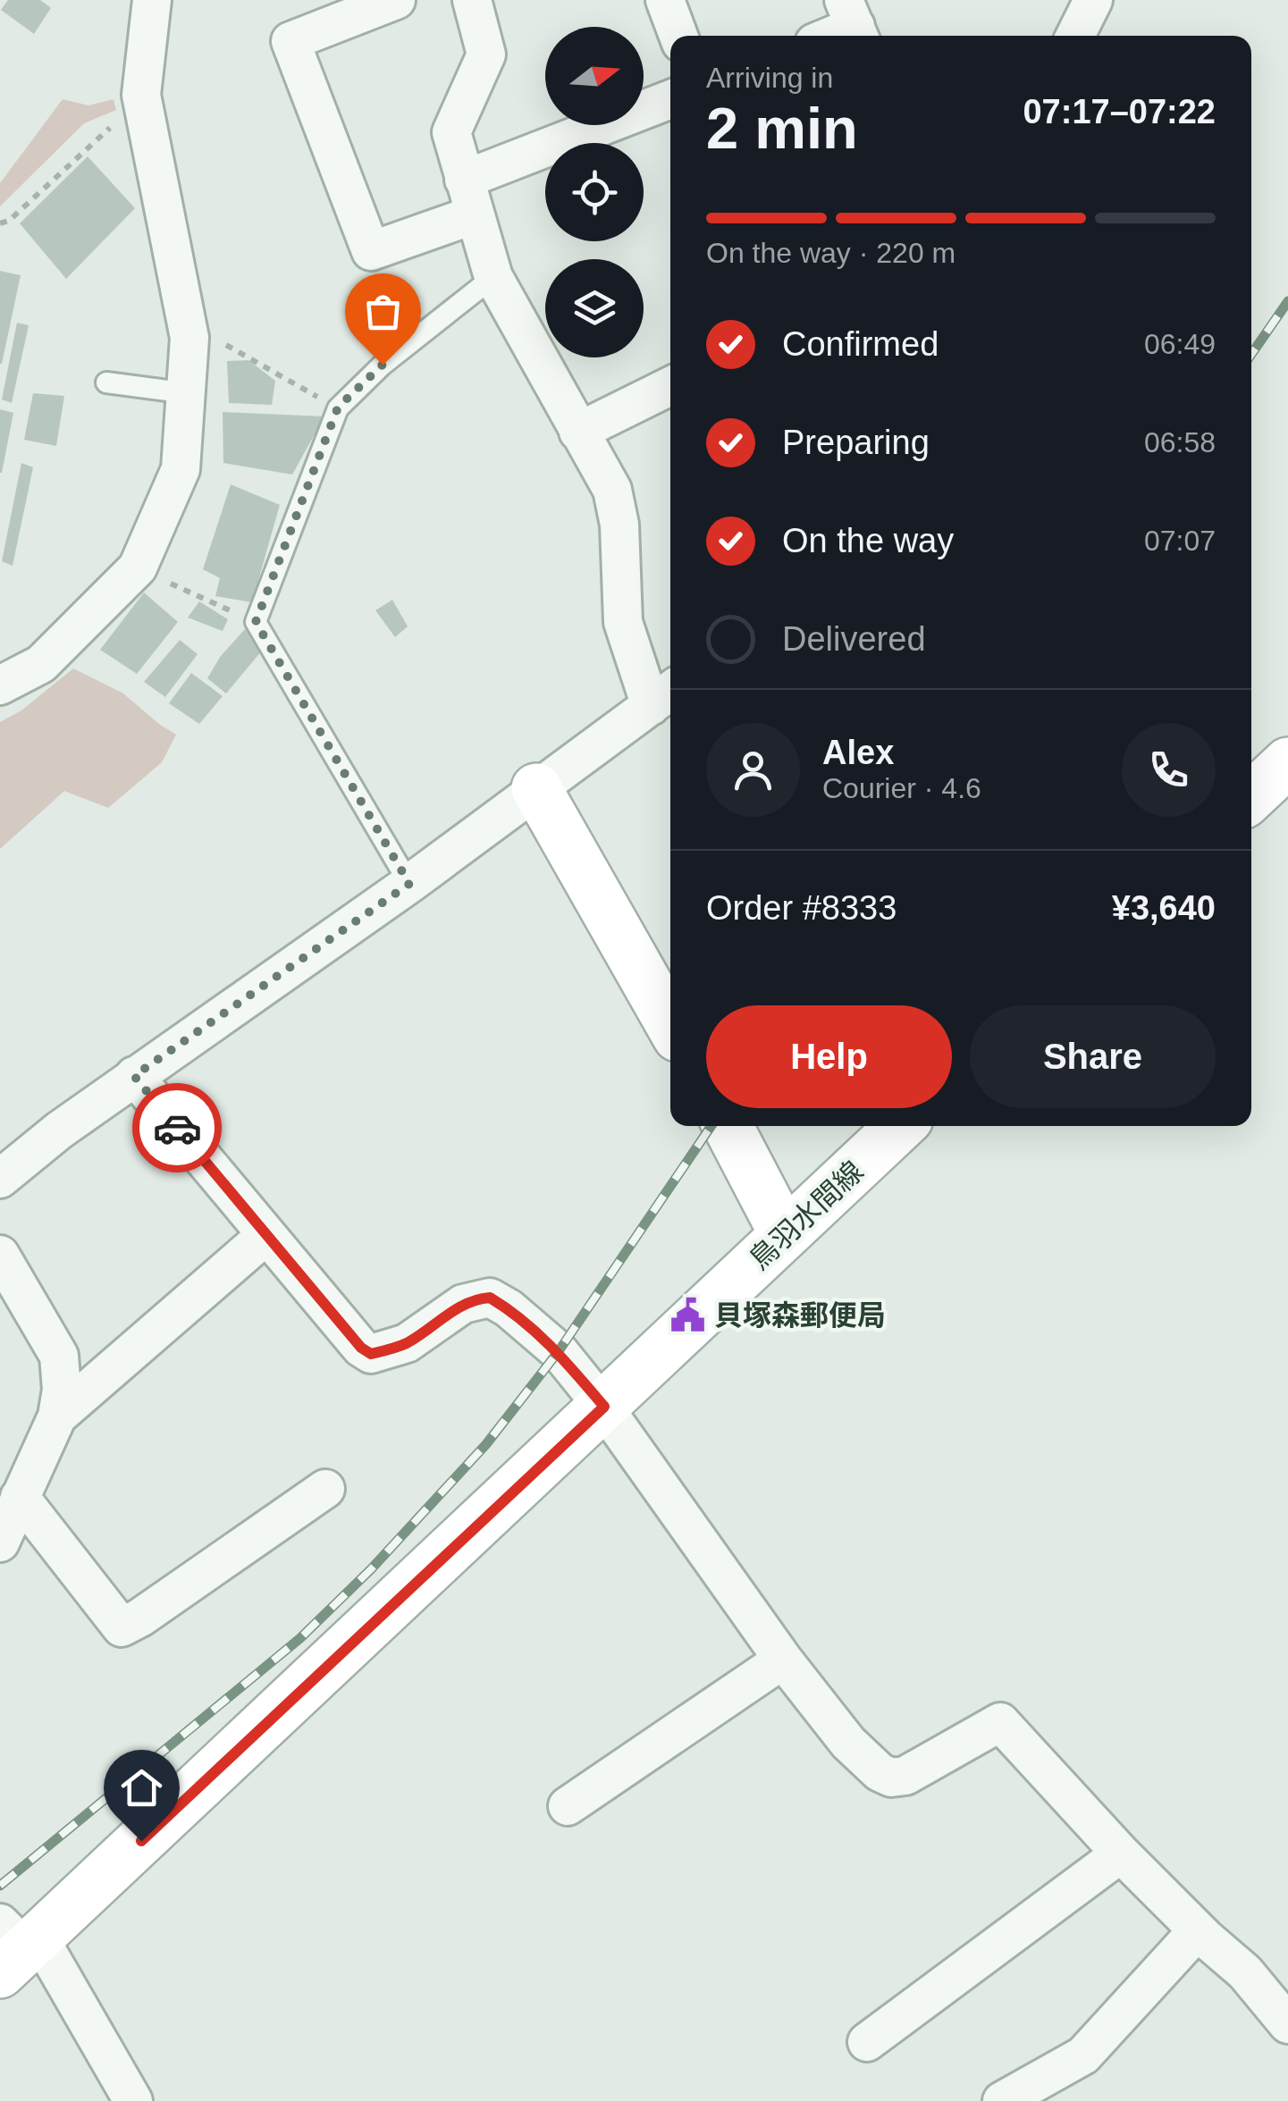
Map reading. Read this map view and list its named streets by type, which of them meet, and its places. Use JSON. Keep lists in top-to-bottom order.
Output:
{
  "streets": {
    "street": ["鳥羽水間線"]
  },
  "places": {
    "public building": ["貝塚森郵便局"]
  },
  "north": "right",
  "page": {
    "heading": ["2 min", "Arriving in", "07:17–07:22"],
    "panel": [
      "Alex",
      "Courier · 4.6",
      "Order #8333",
      "¥3,640"
    ],
    "bar": "On the way · 220 m",
    "list": [
      ["Confirmed", "06:49"],
      ["Preparing", "06:58"],
      ["On the way", "07:07"],
      "Delivered"
    ],
    "buttons": ["Help", "Share"]
  }
}
